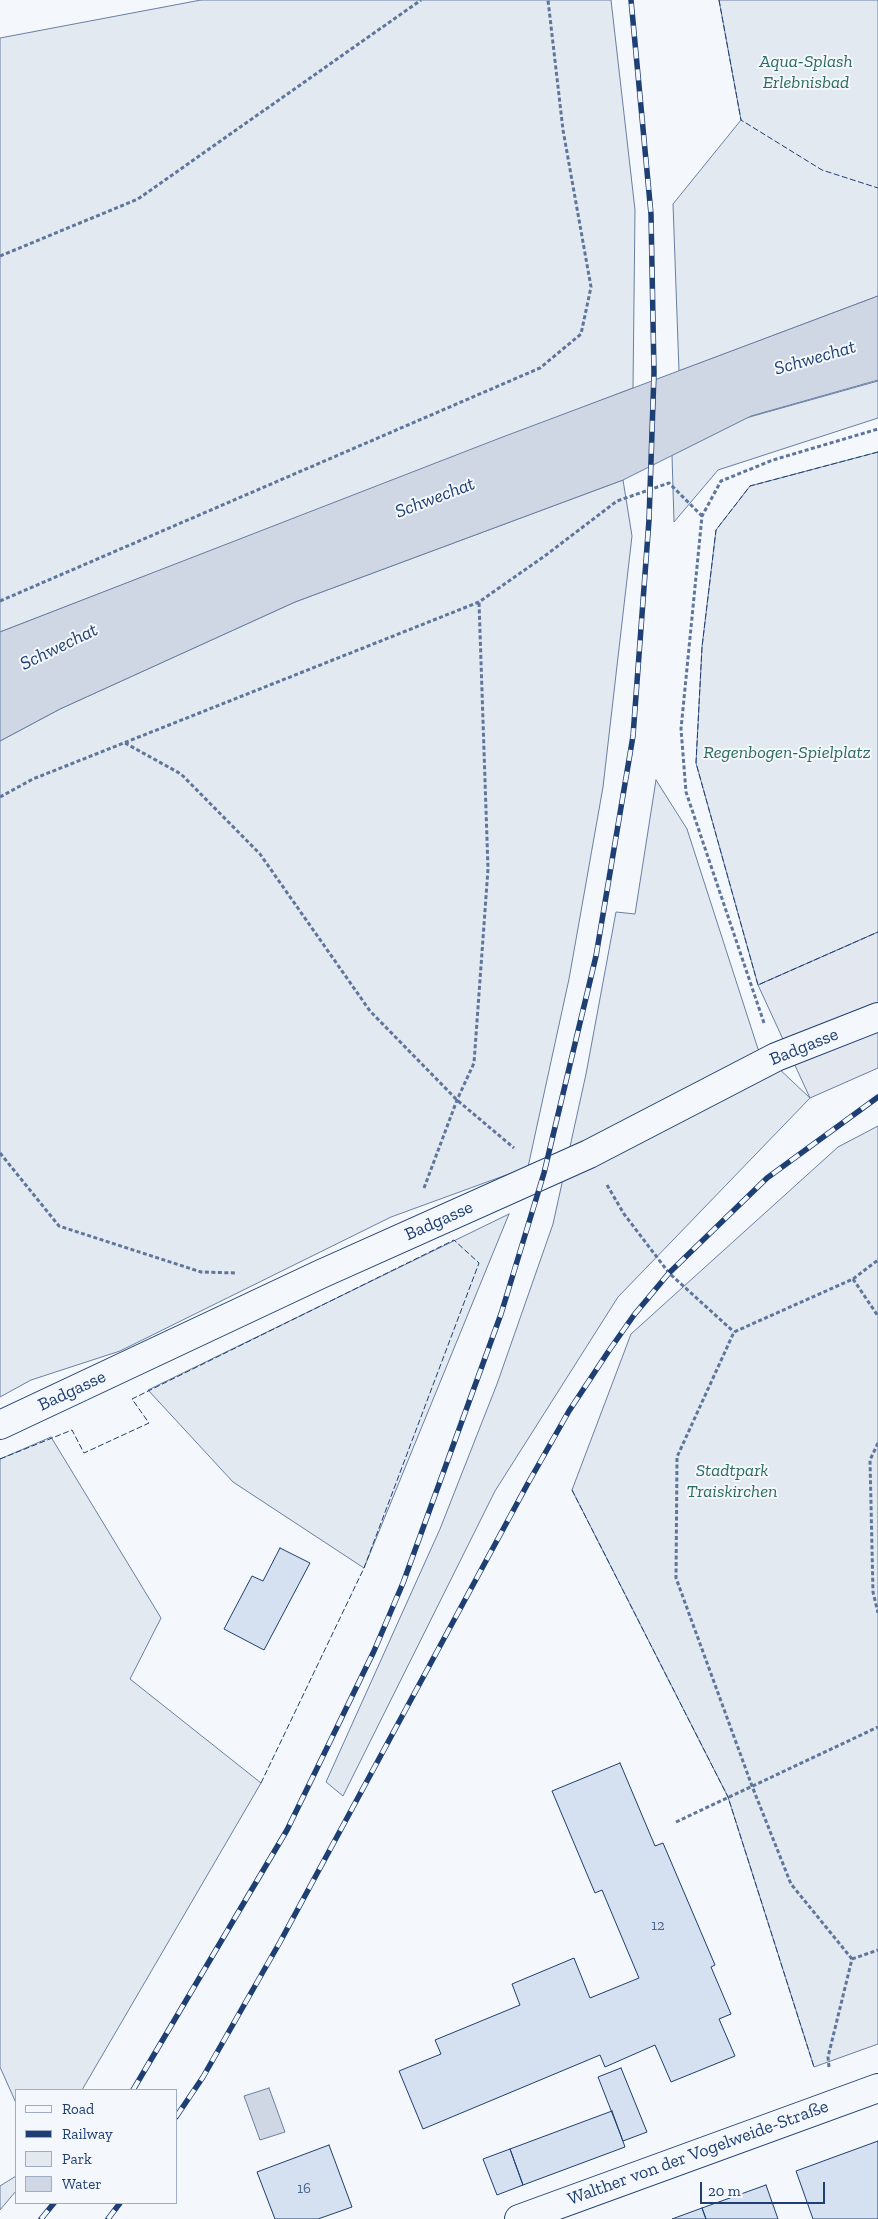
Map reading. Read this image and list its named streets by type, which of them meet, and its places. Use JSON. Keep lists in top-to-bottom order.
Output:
{
  "streets": {
    "street": ["Badgasse", "Walther von der Vogelweide-Straße"]
  },
  "water": ["Schwechat"],
  "parks": ["Aqua-Splash Erlebnisbad", "Regenbogen-Spielplatz", "Stadtpark Traiskirchen"],
  "house_numbers": ["12", "16"],
  "legend": [
    "Road",
    "Railway",
    "Park",
    "Water"
  ],
  "scale_bar": "20 m"
}
